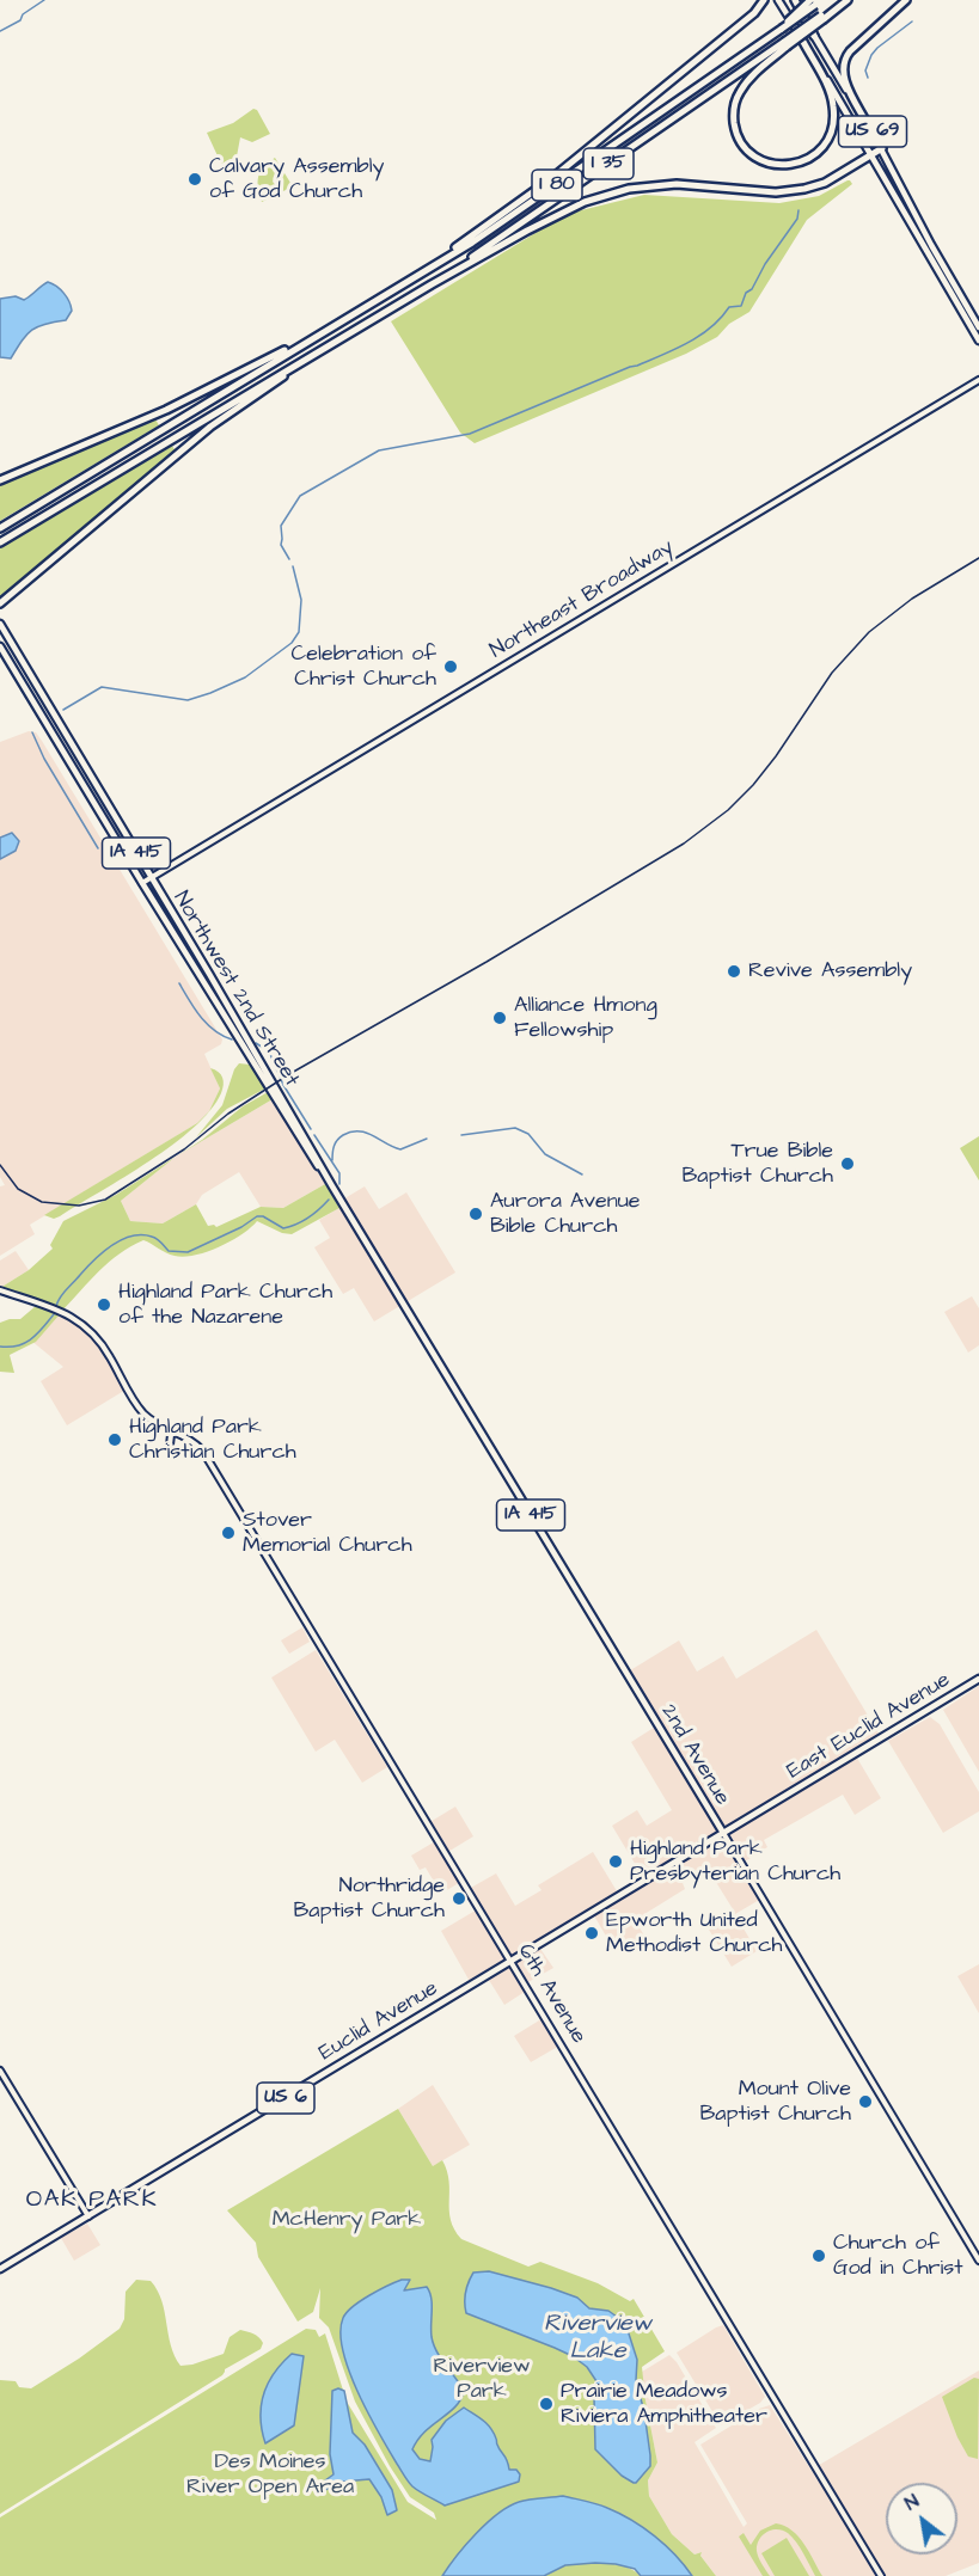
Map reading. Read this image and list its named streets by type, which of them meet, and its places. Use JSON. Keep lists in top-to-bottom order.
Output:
{
  "streets": {
    "highway": ["I 35", "I 80"],
    "main road": [
      "US 69",
      "Northeast Broadway",
      "IA 415",
      "Northwest 2nd Street",
      "East Euclid Avenue",
      "2nd Avenue",
      "6th Avenue",
      "Euclid Avenue",
      "US 6"
    ]
  },
  "crossings": [
    ["Northeast Broadway", "Northwest 2nd Street"],
    ["Northwest 2nd Street", "2nd Avenue"],
    ["East Euclid Avenue", "Euclid Avenue"],
    ["2nd Avenue", "Euclid Avenue"],
    ["6th Avenue", "Euclid Avenue"]
  ],
  "districts": ["OAK PARK"],
  "water": ["Riverview Lake"],
  "parks": ["McHenry Park", "Riverview Park", "Des Moines River Open Area"],
  "places": [
    "Calvary Assembly of God Church",
    "Celebration of Christ Church",
    "Revive Assembly",
    "Alliance Hmong Fellowship",
    "True Bible Baptist Church",
    "Aurora Avenue Bible Church",
    "Highland Park Church of the Nazarene",
    "Highland Park Christian Church",
    "Stover Memorial Church",
    "Highland Park Presbyterian Church",
    "Northridge Baptist Church",
    "Epworth United Methodist Church",
    "Mount Olive Baptist Church",
    "Church of God in Christ",
    "Prairie Meadows Riviera Amphitheater"
  ],
  "north": "top left"
}
